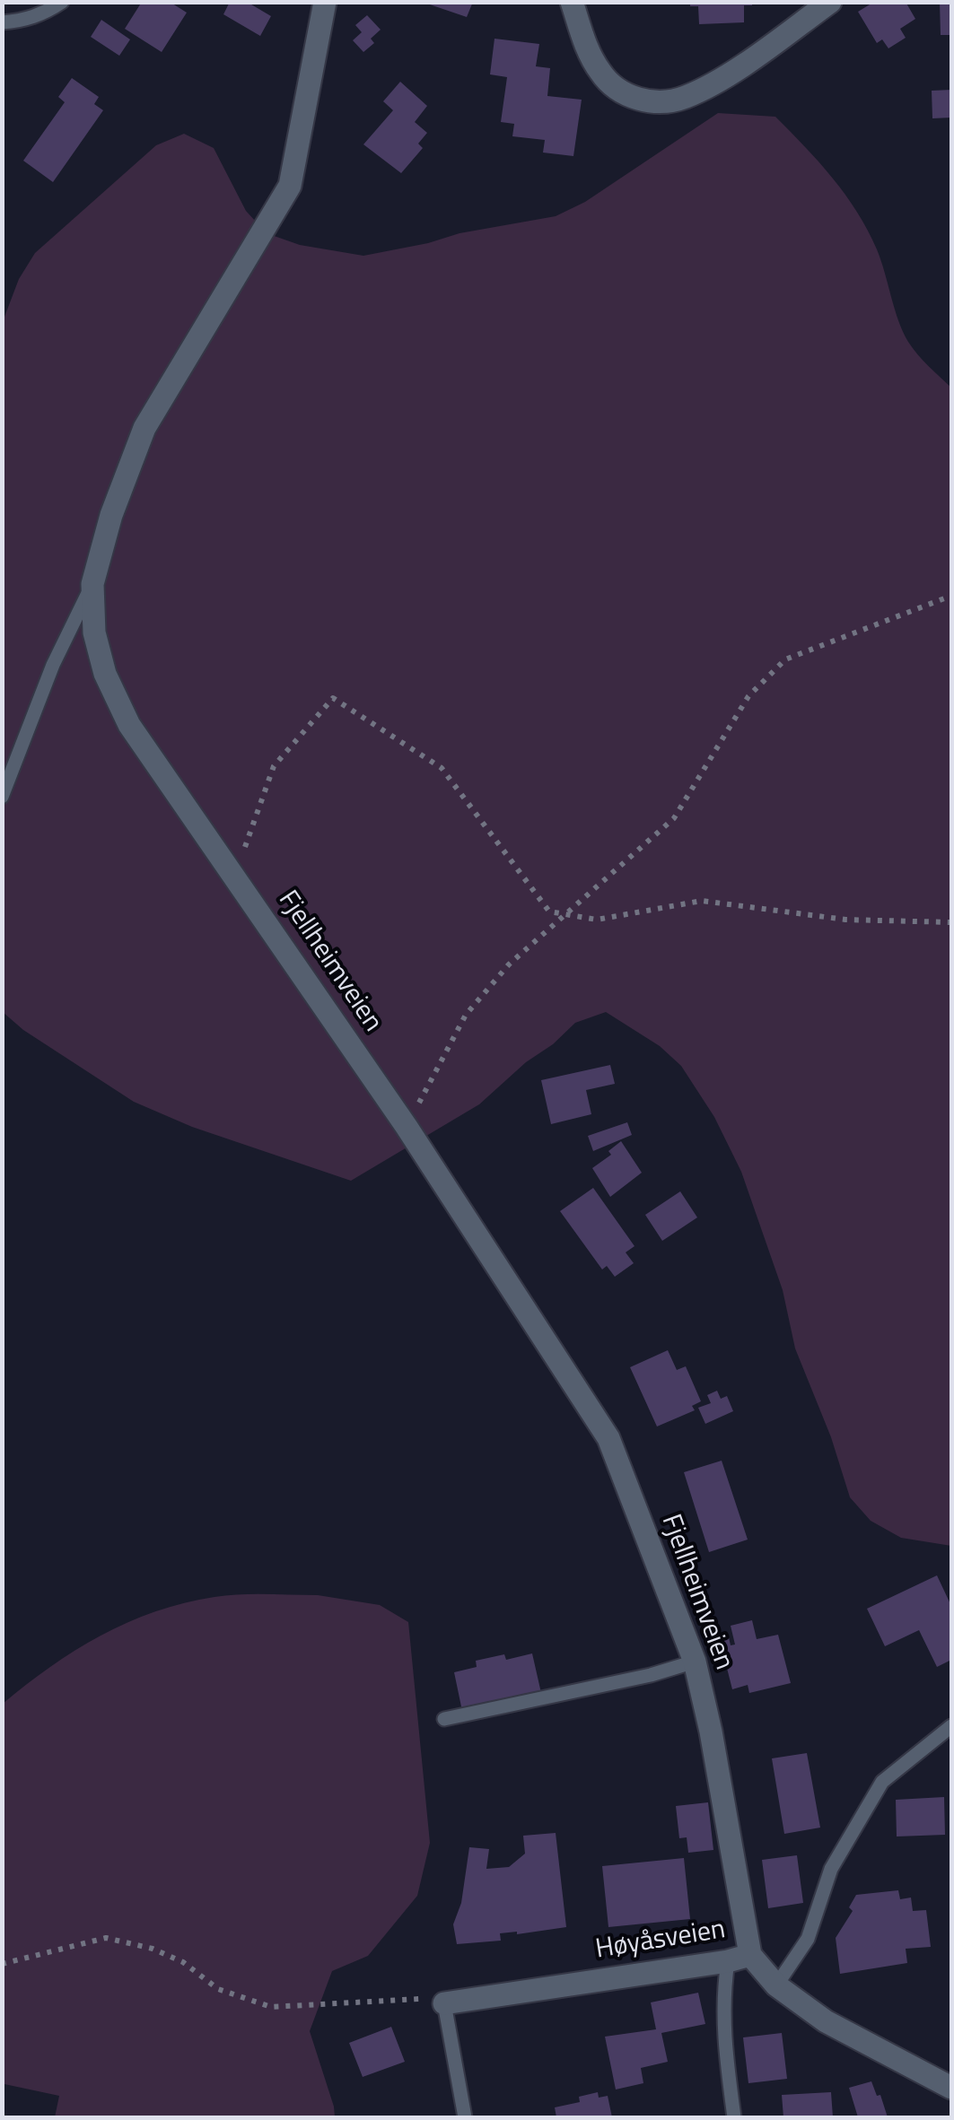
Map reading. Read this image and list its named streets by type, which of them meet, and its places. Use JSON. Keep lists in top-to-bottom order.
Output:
{
  "streets": {
    "street": ["Fjellheimveien", "Høyåsveien"]
  },
  "crossings": [
    ["Fjellheimveien", "Høyåsveien"]
  ]
}
